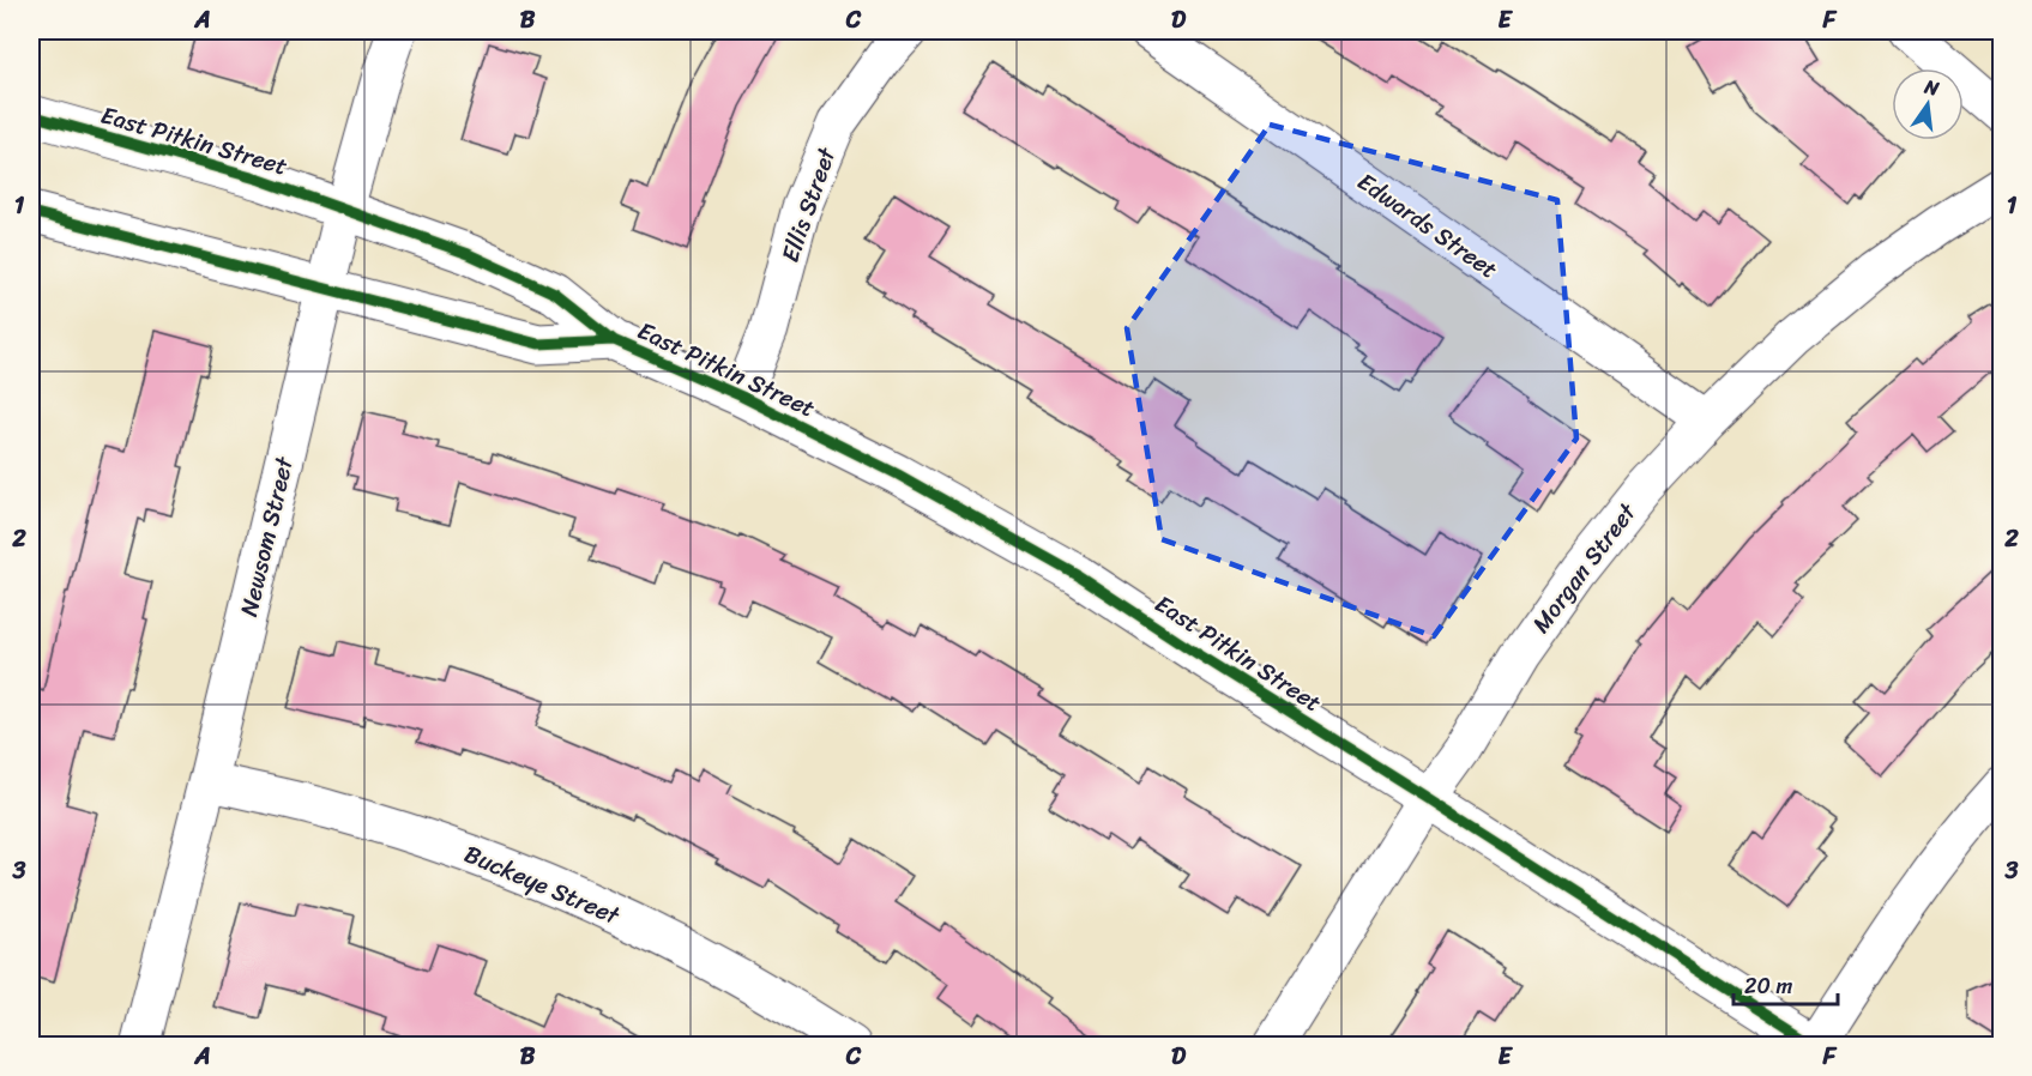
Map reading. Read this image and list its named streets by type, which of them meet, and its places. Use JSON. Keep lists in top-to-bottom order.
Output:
{
  "streets": {
    "street": [
      "East Pitkin Street",
      "Ellis Street",
      "Edwards Street",
      "Newsom Street",
      "Morgan Street",
      "Buckeye Street"
    ]
  },
  "crossings": [
    ["East Pitkin Street", "Ellis Street"],
    ["East Pitkin Street", "Newsom Street"],
    ["East Pitkin Street", "Morgan Street"],
    ["Edwards Street", "Morgan Street"],
    ["Newsom Street", "Buckeye Street"]
  ],
  "scale_bar": "20 m",
  "north": "top",
  "grid": {
    "columns": [
      "A",
      "B",
      "C",
      "D",
      "E",
      "F"
    ],
    "rows": ["1", "2", "3"]
  }
}
